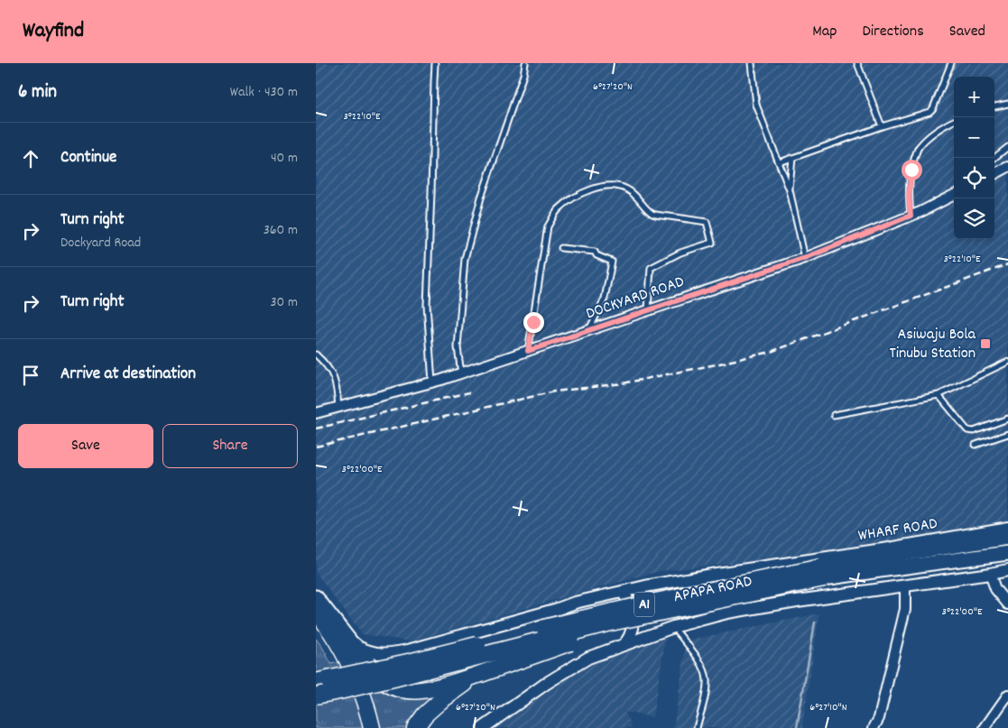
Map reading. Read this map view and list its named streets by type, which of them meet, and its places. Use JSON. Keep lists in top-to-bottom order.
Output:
{
  "streets": {
    "highway": ["APAPA ROAD", "A1"],
    "street": ["DOCKYARD ROAD", "WHARF ROAD"]
  },
  "places": {
    "transit": ["Asiwaju Bola Tinubu Station"]
  },
  "page": {
    "header": "Wayfind",
    "nav": ["Map", "Directions", "Saved"],
    "heading": ["6 min", "Walk · 430 m"],
    "map_buttons": ["+", "−"],
    "list": [
      ["Continue", "40 m"],
      ["Turn right", "Dockyard Road", "360 m"],
      ["Turn right", "30 m"],
      "Arrive at destination"
    ],
    "buttons": ["Save", "Share"]
  },
  "coordinates": [
    "6°27'20\"N",
    "3°22'10\"E",
    "3°22'00\"E",
    "6°27'10\"N"
  ]
}
